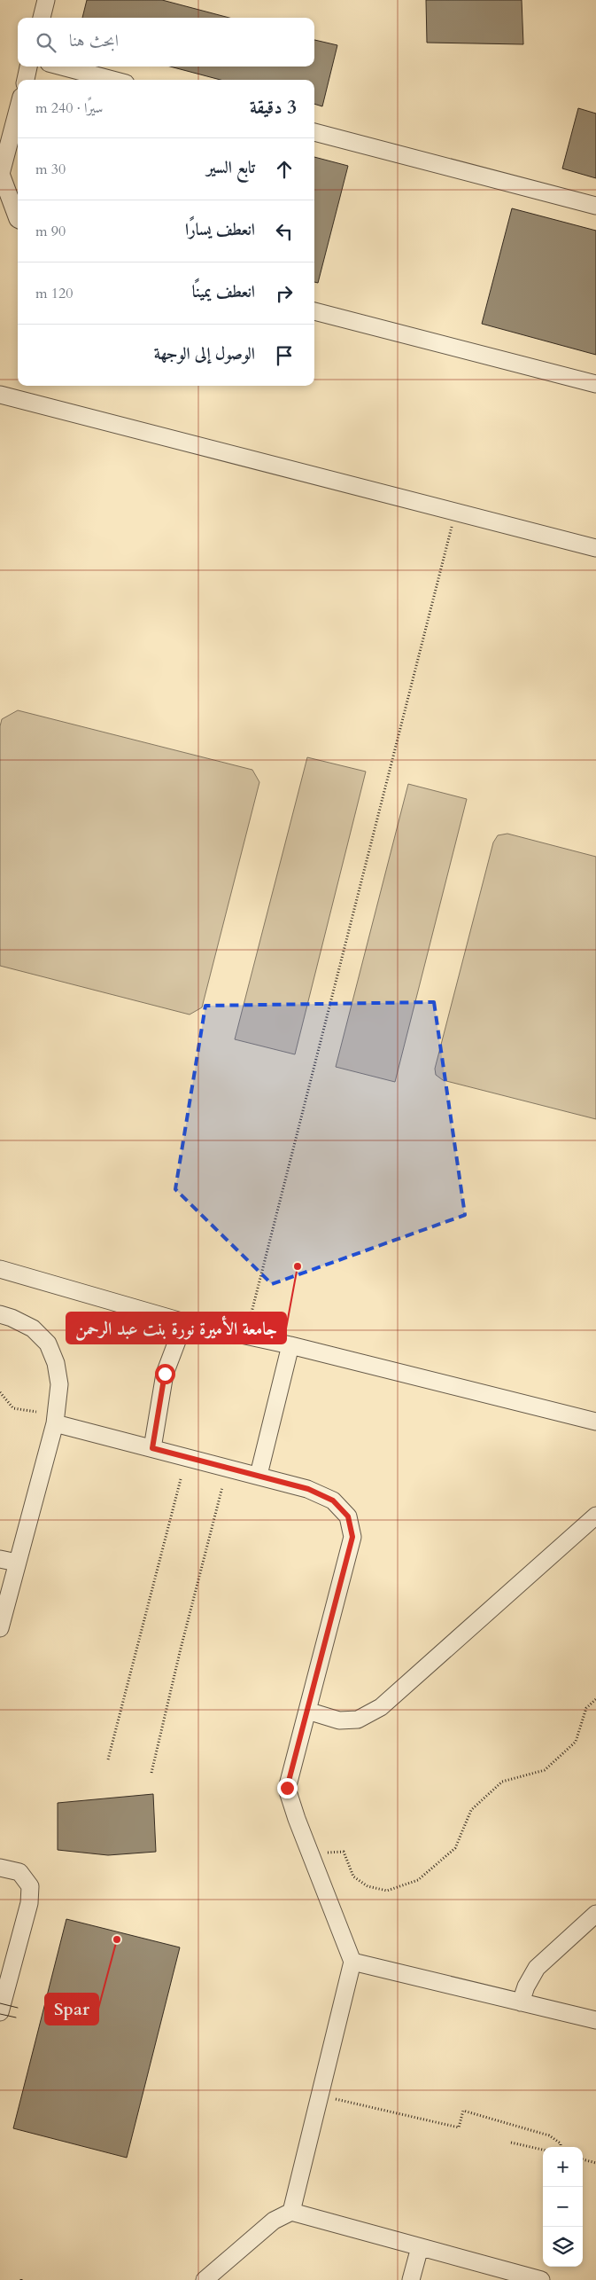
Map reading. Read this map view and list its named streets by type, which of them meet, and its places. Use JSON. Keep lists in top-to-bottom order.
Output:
{
  "places": ["جامعة الأميرة نورة بنت عبد الرحمن", "Spar"],
  "page": {
    "search": "ابحث هنا",
    "heading": ["3 دقيقة", "سيرًا · 240 m"],
    "list": [
      ["تابع السير", "30 m"],
      ["انعطف يسارًا", "90 m"],
      ["انعطف يمينًا", "120 m"],
      "الوصول إلى الوجهة"
    ],
    "map_buttons": ["+", "−"]
  }
}
